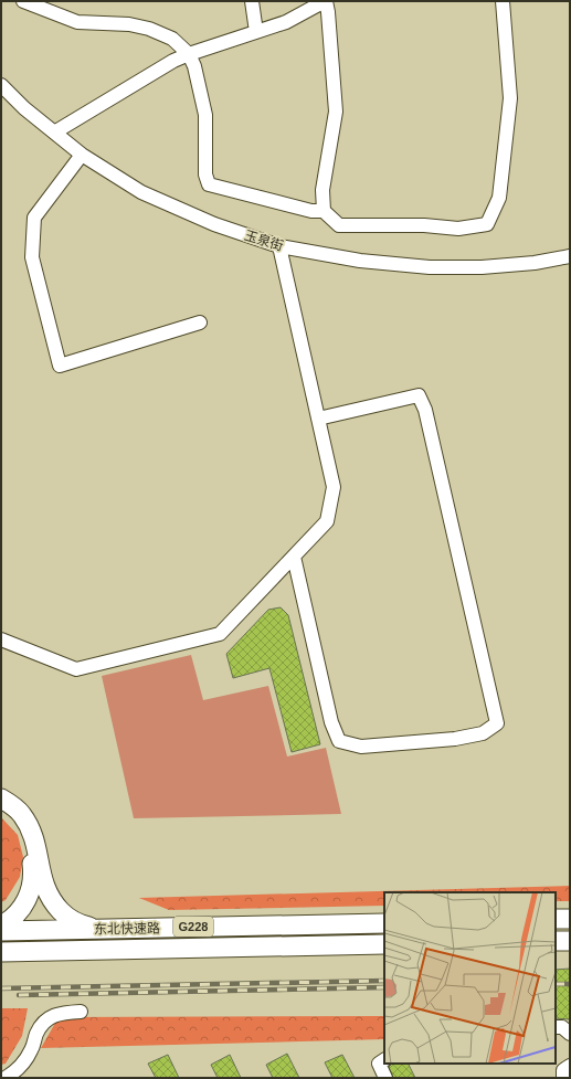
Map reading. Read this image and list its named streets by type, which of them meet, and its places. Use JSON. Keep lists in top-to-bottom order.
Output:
{
  "streets": {
    "highway": ["G228", "东北快速路"],
    "street": ["玉泉街"]
  }
}
